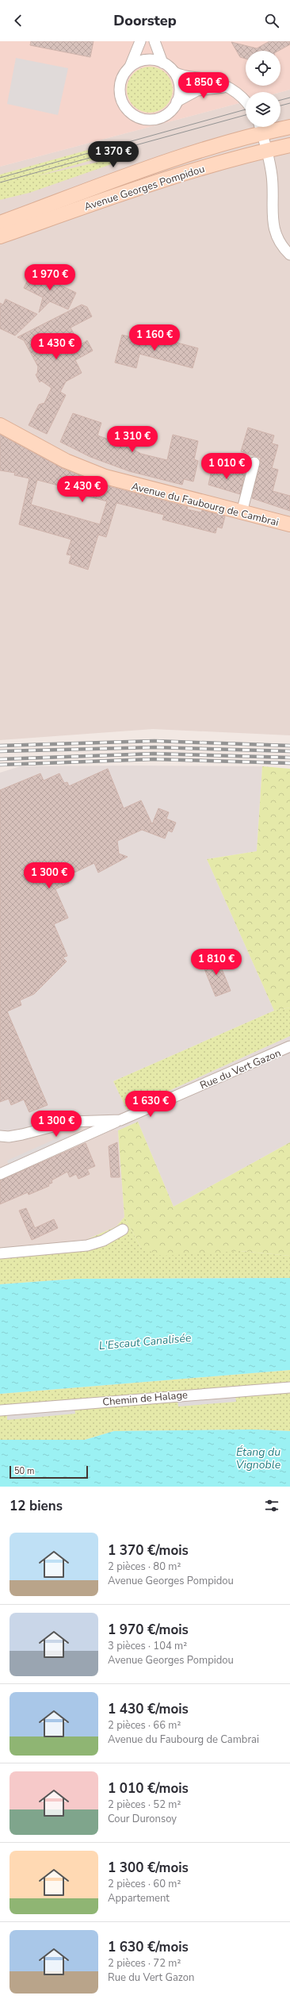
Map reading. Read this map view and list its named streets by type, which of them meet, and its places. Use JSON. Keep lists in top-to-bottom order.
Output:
{
  "streets": {
    "main road": ["Avenue Georges Pompidou", "Avenue du Faubourg de Cambrai"],
    "street": ["Rue du Vert Gazon", "Chemin de Halage"]
  },
  "water": ["L'Escaut Canalisée", "Étang du Vignoble"],
  "scale_bar": "50 m",
  "page": {
    "header": "Doorstep",
    "price": [
      "1 850 €",
      "1 370 €",
      "1 970 €",
      "1 160 €",
      "1 430 €",
      "1 310 €",
      "1 010 €",
      "2 430 €",
      "1 300 €",
      "1 810 €",
      "1 630 €",
      "1 300 €"
    ],
    "scale": "50 m",
    "heading": "12 biens",
    "list": [
      {
        "name": "1 370 €/mois",
        "note": "2 pièces · 80 m² · Avenue Georges Pompidou"
      },
      {
        "name": "1 970 €/mois",
        "note": "3 pièces · 104 m² · Avenue Georges Pompidou"
      },
      {
        "name": "1 430 €/mois",
        "note": "2 pièces · 66 m² · Avenue du Faubourg de Cambrai"
      },
      {
        "name": "1 010 €/mois",
        "note": "2 pièces · 52 m² · Cour Duronsoy"
      },
      {
        "name": "1 300 €/mois",
        "note": "2 pièces · 60 m² · Appartement"
      },
      {
        "name": "1 630 €/mois",
        "note": "2 pièces · 72 m² · Rue du Vert Gazon"
      }
    ]
  }
}
